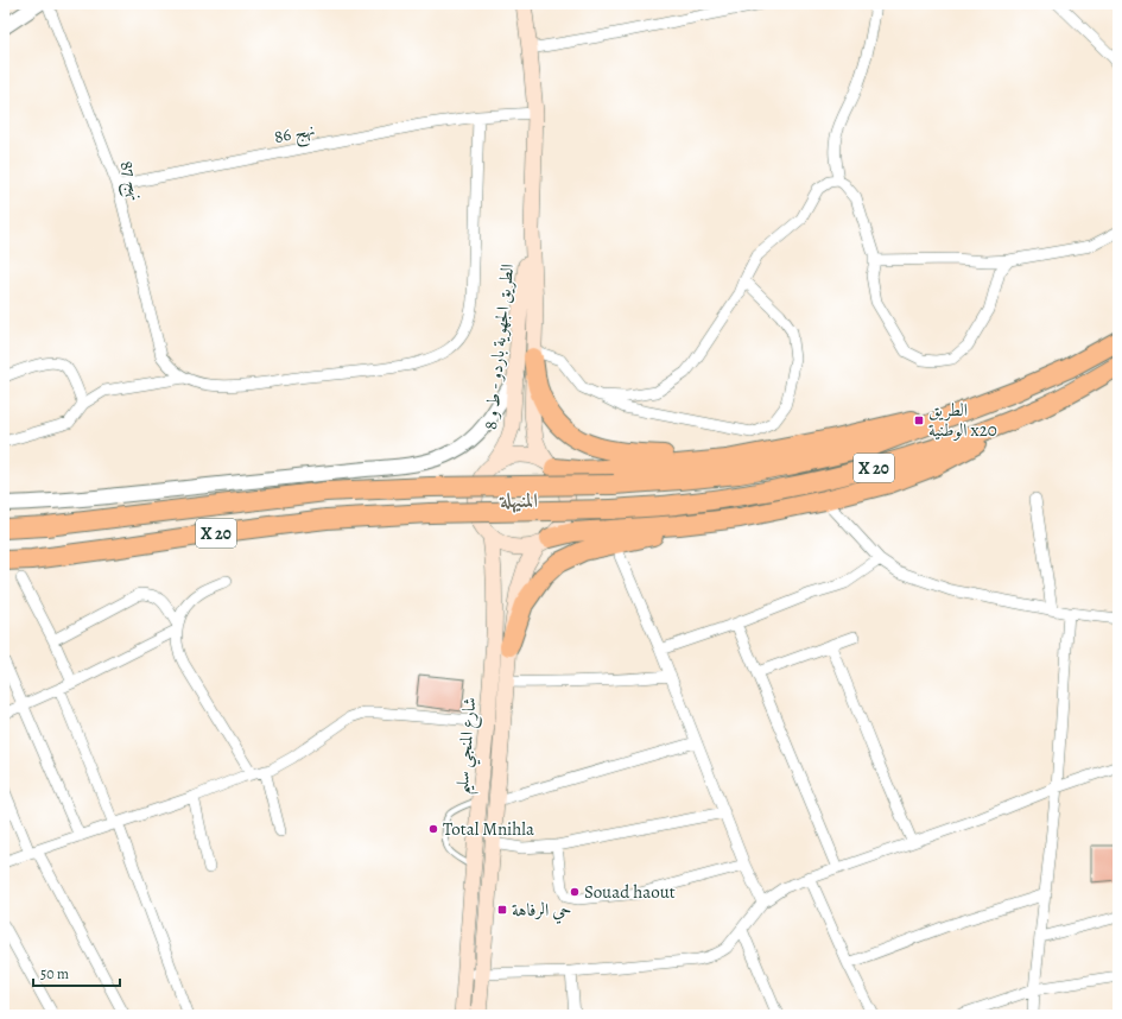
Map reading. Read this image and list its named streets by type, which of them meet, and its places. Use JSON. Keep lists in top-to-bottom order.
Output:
{
  "streets": {
    "highway": ["X 20"],
    "main road": ["الطريق الجهوية باردو - ط و 8", "شارع المنجي سليم"],
    "street": ["نهج 86", "نهج 87"]
  },
  "crossings": [
    ["نهج 86", "نهج 87"],
    ["نهج 86", "الطريق الجهوية باردو - ط و 8"],
    ["الطريق الجهوية باردو - ط و 8", "X 20"],
    ["الطريق الجهوية باردو - ط و 8", "شارع المنجي سليم"],
    ["X 20", "شارع المنجي سليم"]
  ],
  "districts": ["المنيهلة"],
  "places": {
    "transit": ["الطريق الوطنية x20", "حي الرفاهة"],
    "other": ["Total Mnihla", "Souad haout"]
  },
  "scale_bar": "50 m"
}
